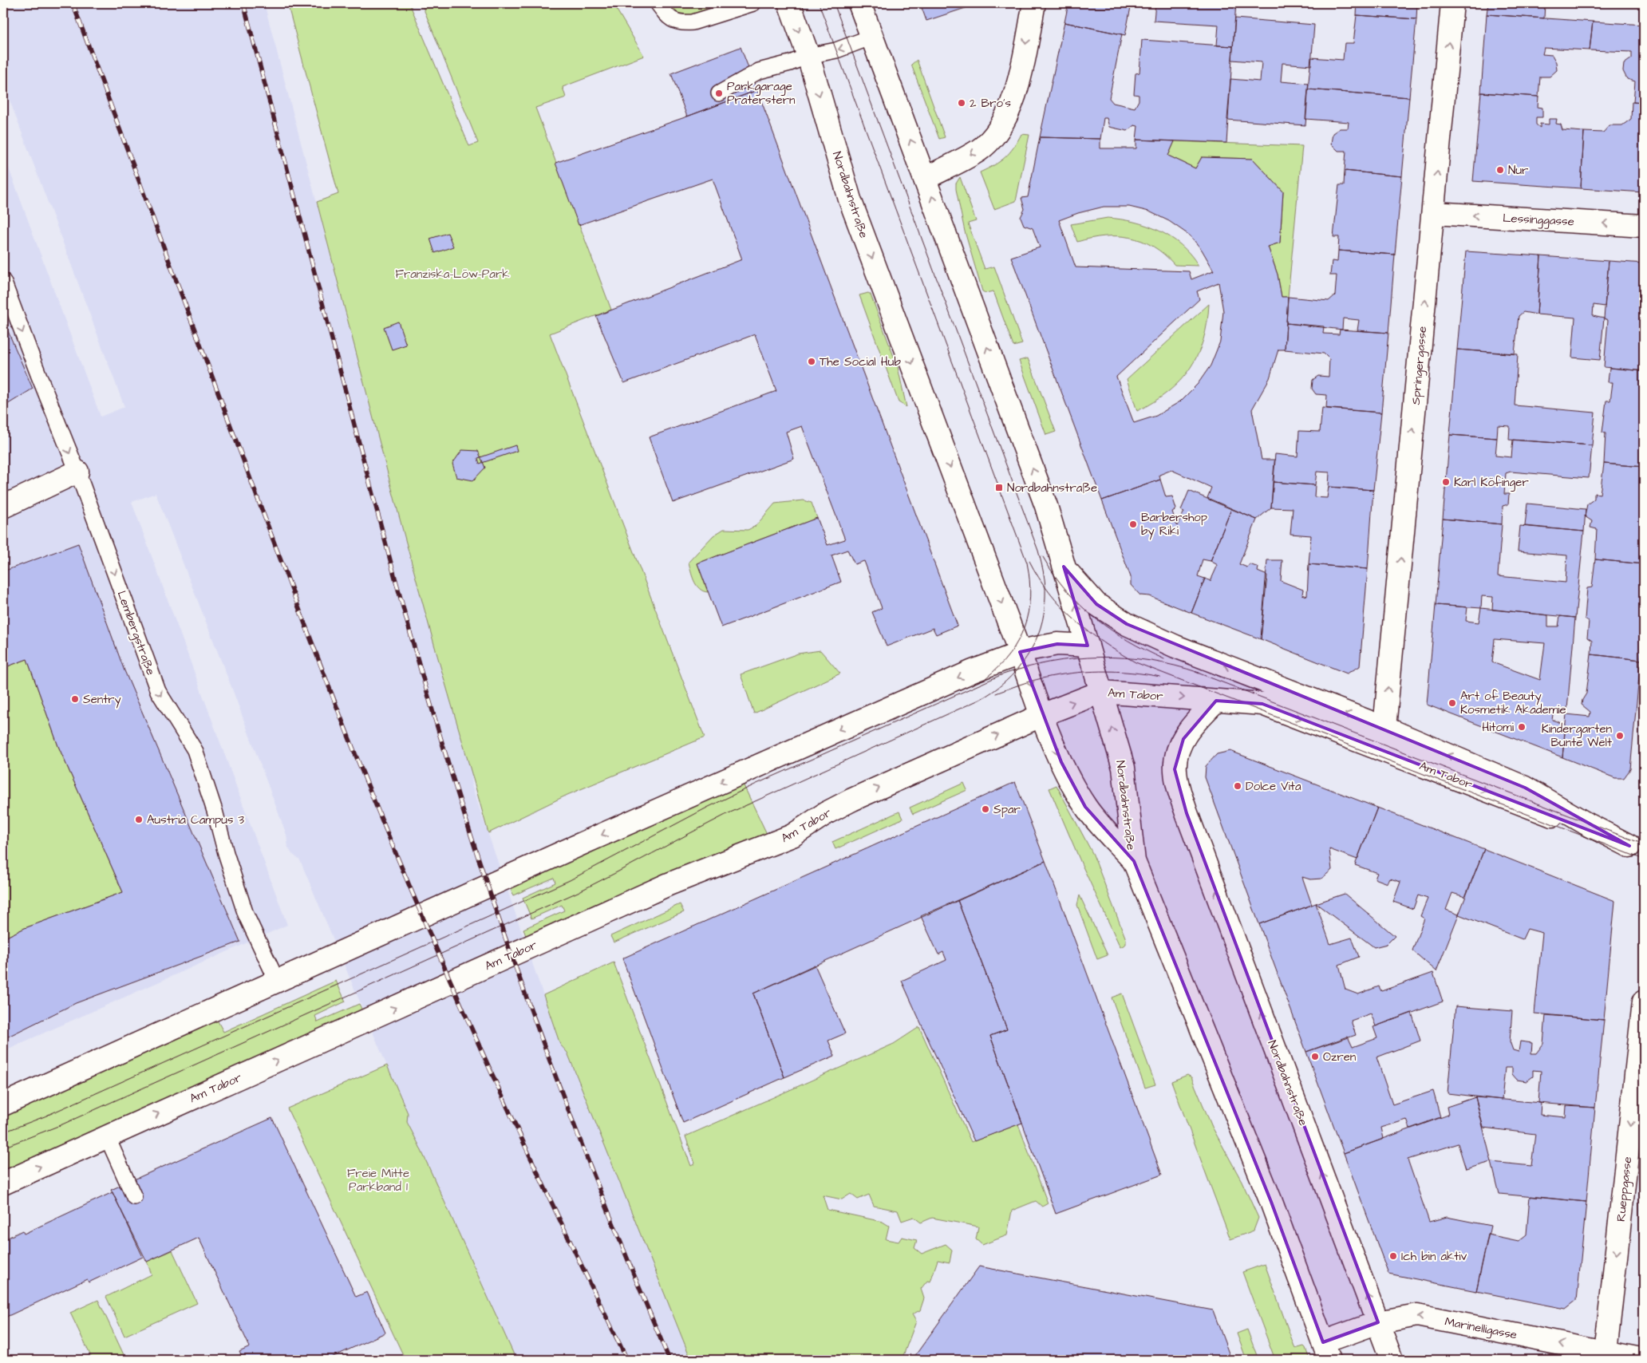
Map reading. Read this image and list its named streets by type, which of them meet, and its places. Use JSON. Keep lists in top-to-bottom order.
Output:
{
  "streets": {
    "street": [
      "Nordbahnstraße",
      "Lessinggasse",
      "Springergasse",
      "Am Tabor",
      "Rueppgasse",
      "Marinelligasse"
    ],
    "lane": ["Lembergstraße"]
  },
  "crossings": [
    ["Nordbahnstraße", "Am Tabor"],
    ["Nordbahnstraße", "Marinelligasse"],
    ["Lessinggasse", "Springergasse"],
    ["Springergasse", "Am Tabor"],
    ["Rueppgasse", "Marinelligasse"]
  ],
  "one_way": [
    "Lessinggasse",
    "Springergasse",
    "Lembergstraße",
    "Rueppgasse",
    "Marinelligasse"
  ],
  "parks": ["Franziska-Löw-Park", "Freie Mitte Parkband 1"],
  "places": {
    "other": [
      "Parkgarage Praterstern",
      "2 Bro's",
      "Nur",
      "The Social Hub",
      "Karl Köfinger",
      "Barbershop by Riki",
      "Sentry",
      "Art of Beauty Kosmetik Akademie",
      "Hitomi",
      "Kindergarten Bunte Welt",
      "Dolce Vita",
      "Spar",
      "Austria Campus 3",
      "Ozren",
      "Ich bin aktiv"
    ],
    "transit": ["Nordbahnstraße"]
  }
}
